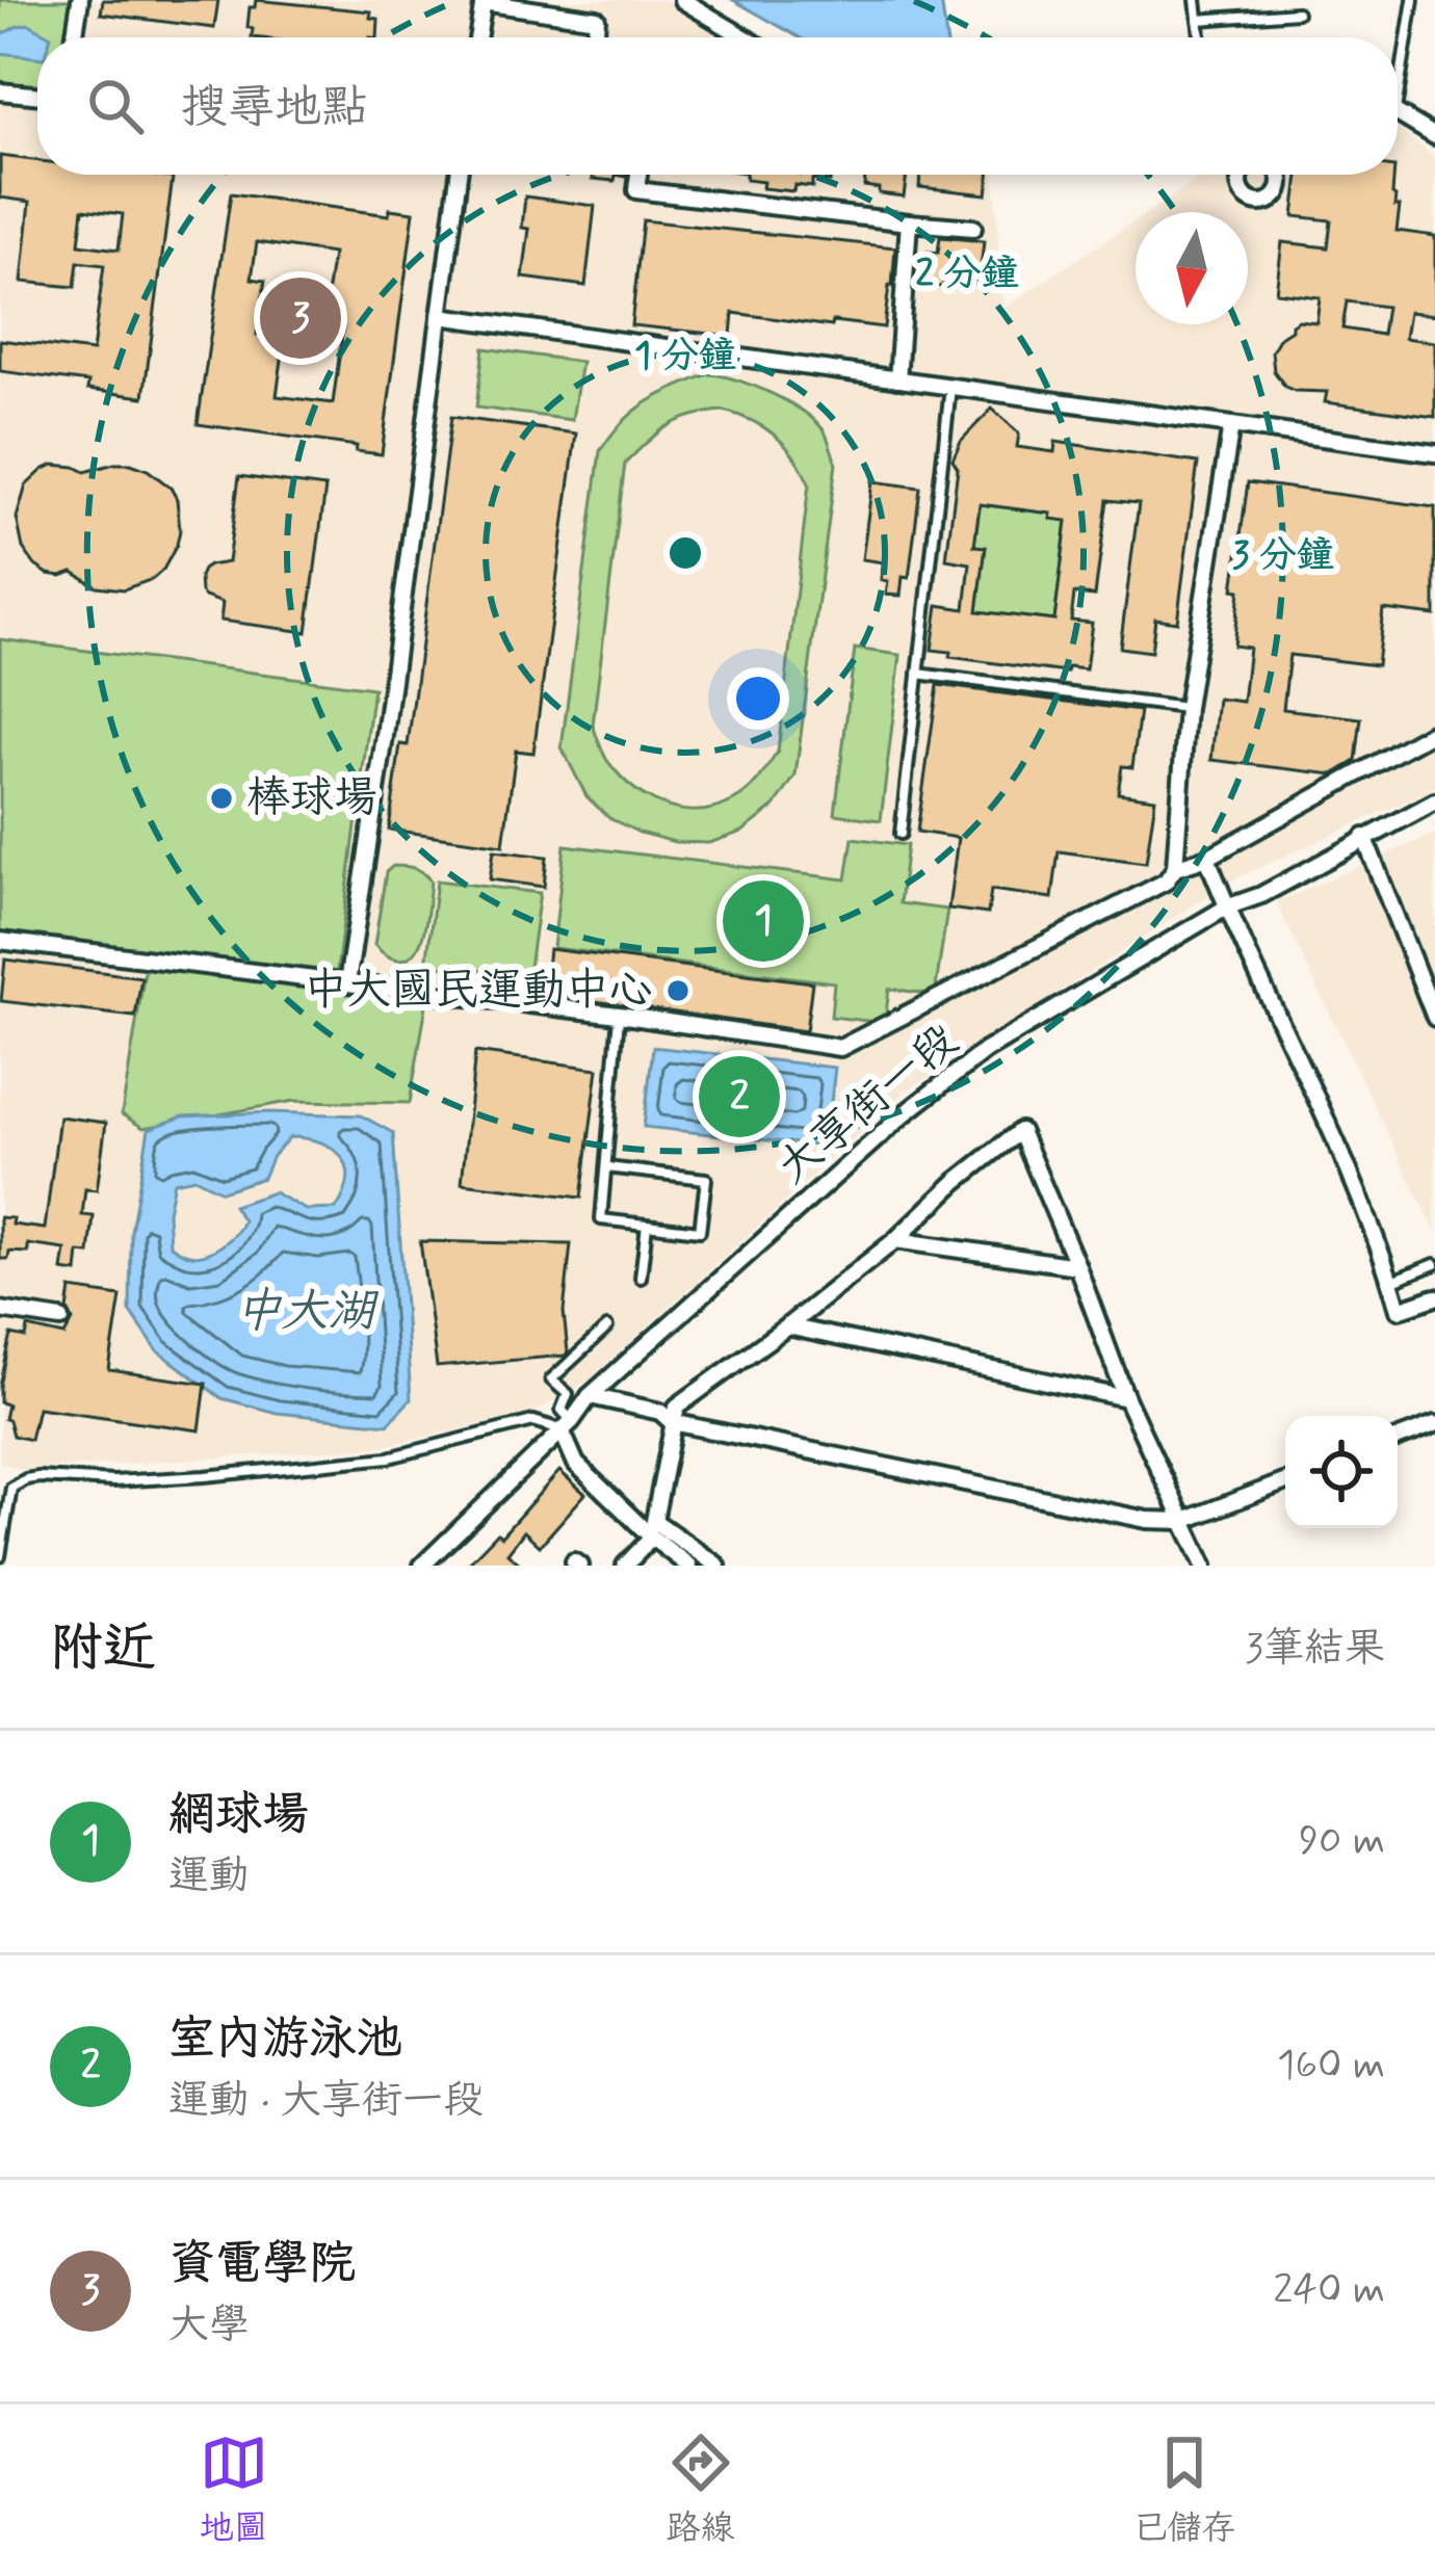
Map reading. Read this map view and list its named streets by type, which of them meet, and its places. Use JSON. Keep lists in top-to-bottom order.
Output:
{
  "streets": {
    "street": ["大享街一段"]
  },
  "water": ["中大湖"],
  "places": ["棒球場", "中大國民運動中心"],
  "north": "bottom",
  "page": {
    "search": "搜尋地點",
    "pins": ["3", "1", "2"],
    "heading": ["附近", "3筆結果"],
    "list": [
      {
        "mark": "1",
        "name": "網球場",
        "note": "運動",
        "value": "90 m"
      },
      {
        "mark": "2",
        "name": "室內游泳池",
        "note": "運動 · 大享街一段",
        "value": "160 m"
      },
      {
        "mark": "3",
        "name": "資電學院",
        "note": "大學",
        "value": "240 m"
      }
    ],
    "nav": ["地圖", "路線", "已儲存"]
  },
  "rings": ["2 分鐘", "1 分鐘", "3 分鐘"]
}
